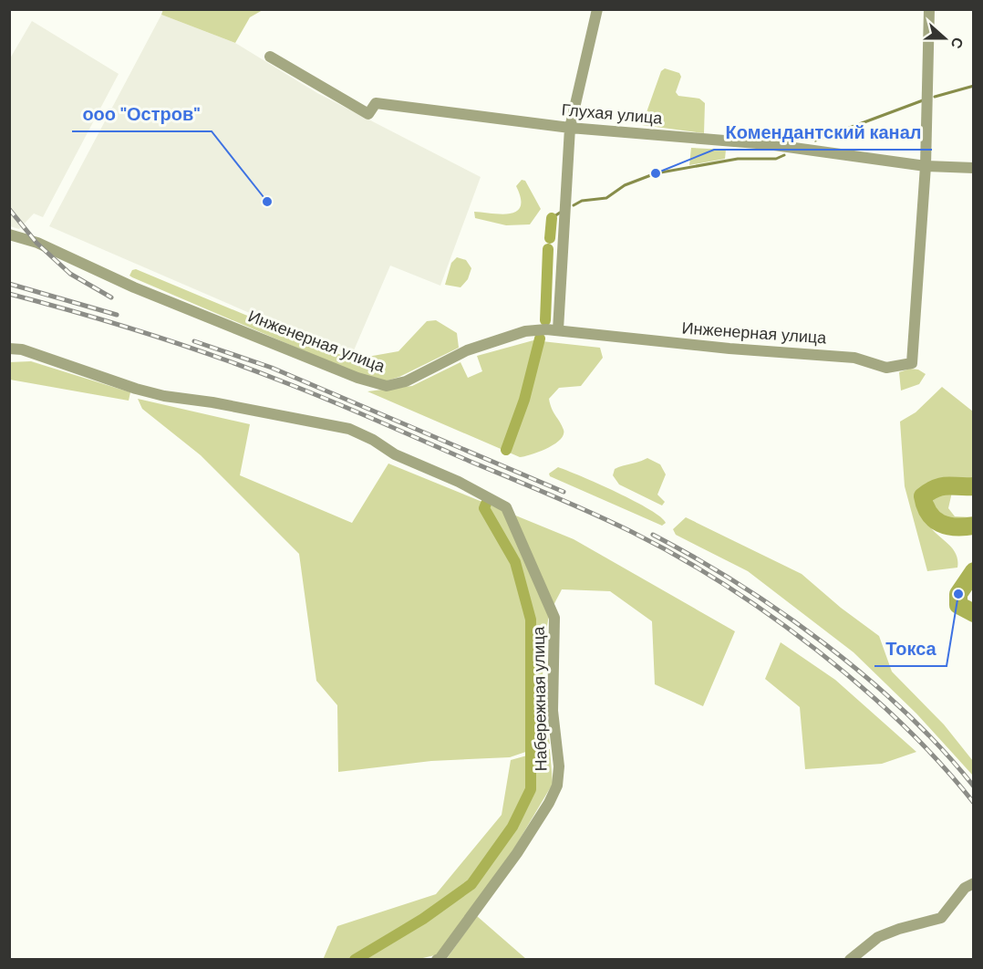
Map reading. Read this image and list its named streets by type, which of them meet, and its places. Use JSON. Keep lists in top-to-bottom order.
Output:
{
  "streets": {
    "street": ["Глухая улица", "Инженерная улица", "Набережная улица"]
  },
  "crossings": [
    ["Глухая улица", "Инженерная улица"]
  ],
  "places": ["Комендантский канал", "ооо \"Остров\"", "Токса"],
  "north": "right"
}
